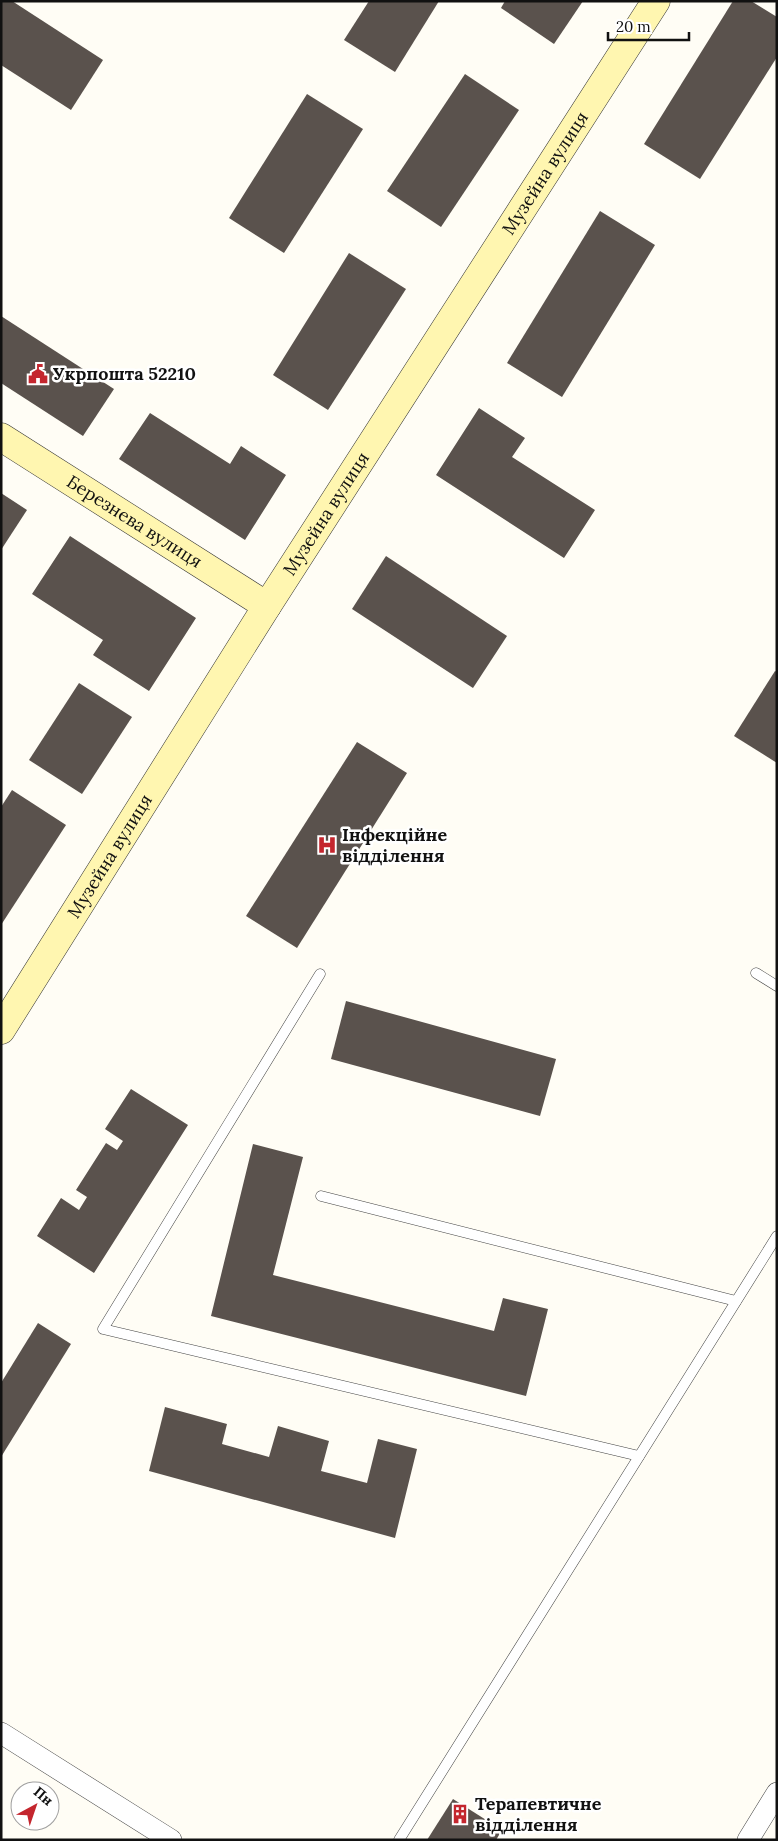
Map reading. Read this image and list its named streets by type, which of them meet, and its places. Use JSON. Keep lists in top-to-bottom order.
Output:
{
  "streets": {
    "street": ["Музейна вулиця", "Березнева вулиця"]
  },
  "crossings": [
    ["Музейна вулиця", "Березнева вулиця"]
  ],
  "places": {
    "public building": ["Укрпошта 52210"],
    "hospital": ["Інфекційне відділення"],
    "building": ["Терапевтичне відділення"]
  },
  "scale_bar": "20 m",
  "north": "top right"
}
